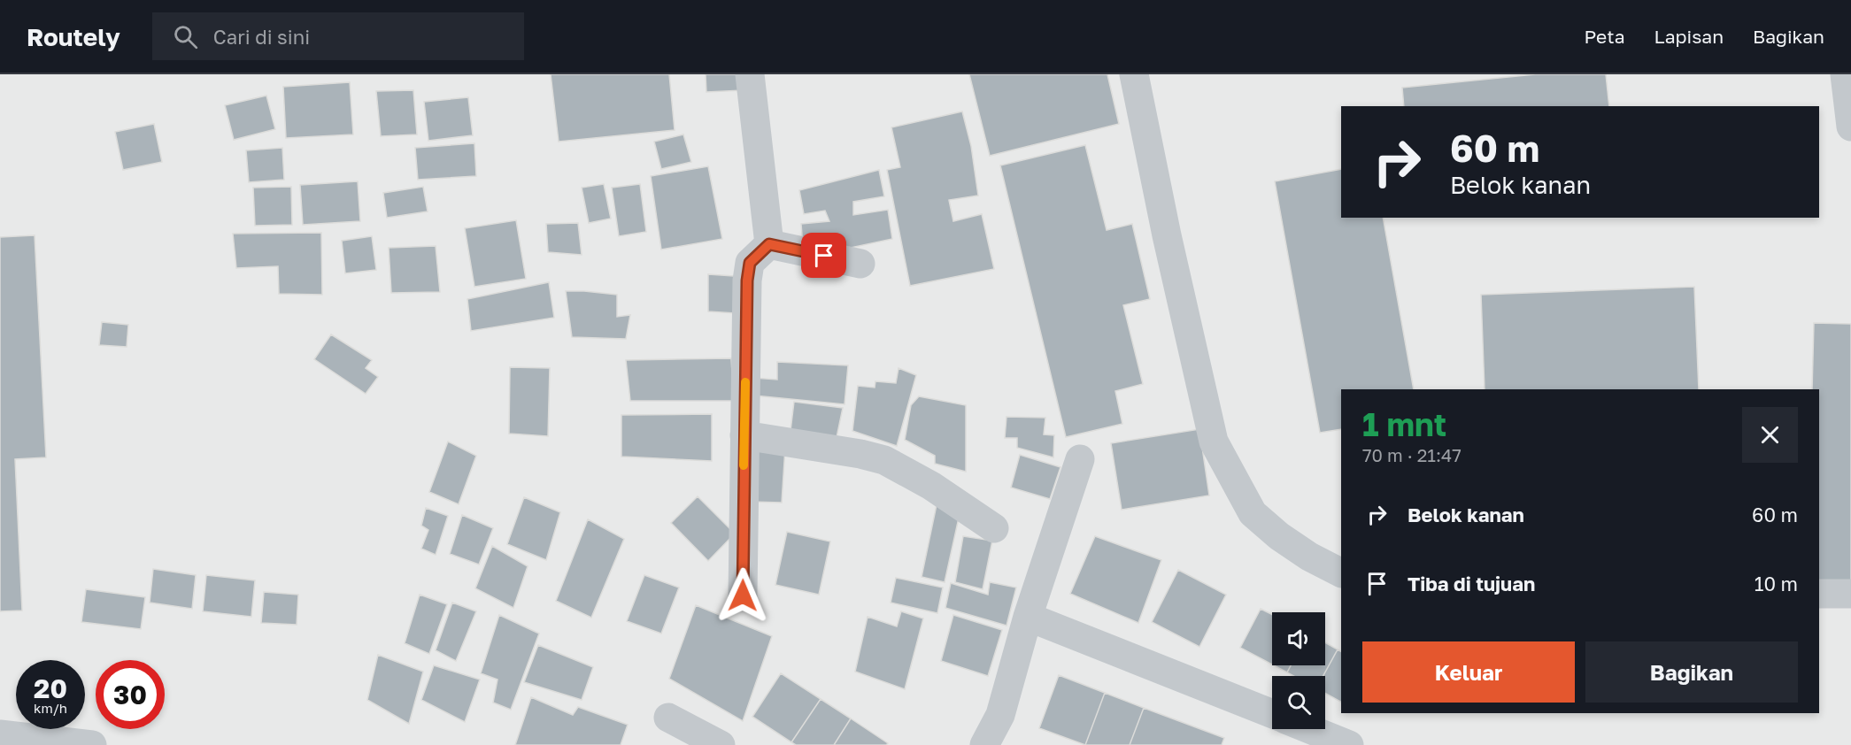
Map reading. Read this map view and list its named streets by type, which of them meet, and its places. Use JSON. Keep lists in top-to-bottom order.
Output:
{
  "page": {
    "header": "Routely",
    "search": "Cari di sini",
    "nav": ["Peta", "Lapisan", "Bagikan"],
    "turn": ["60 m", "Belok kanan"],
    "heading": ["1 mnt", "70 m · 21:47"],
    "list": [
      {
        "name": "Belok kanan",
        "value": "60 m"
      },
      {
        "name": "Tiba di tujuan",
        "value": "10 m"
      }
    ],
    "buttons": ["Keluar", "Bagikan"],
    "speed": "20 km/h",
    "limit": "30"
  }
}
